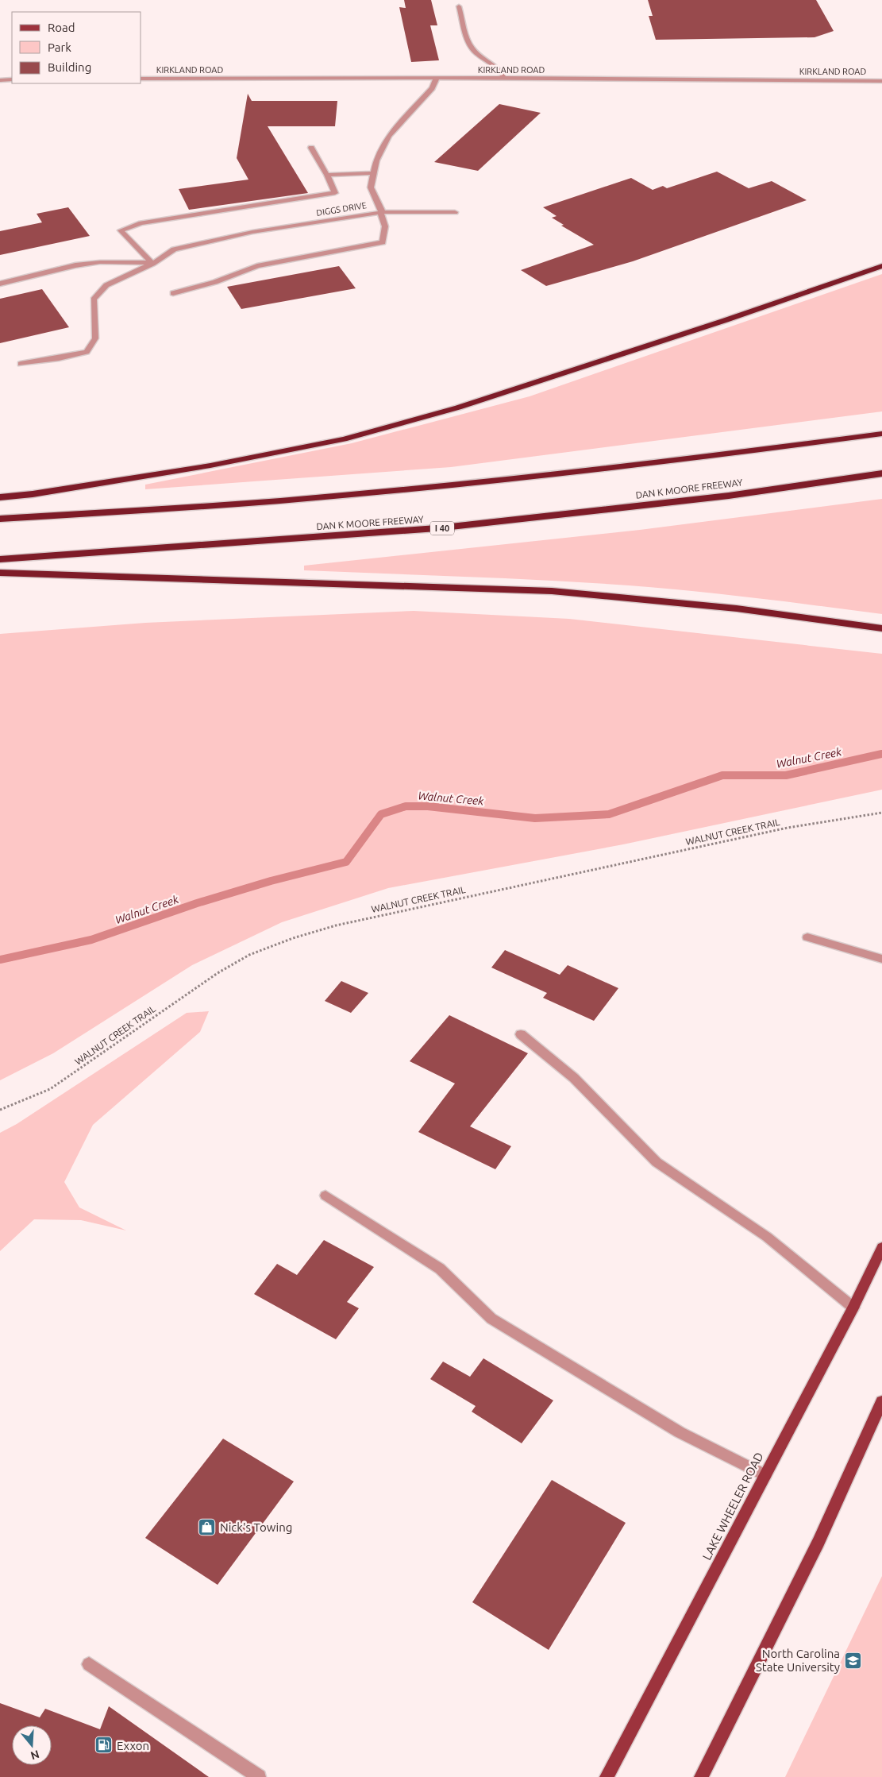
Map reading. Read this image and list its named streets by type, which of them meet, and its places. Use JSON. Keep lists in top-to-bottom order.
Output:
{
  "streets": {
    "highway": ["DAN K MOORE FREEWAY", "I 40"],
    "main road": ["LAKE WHEELER ROAD"],
    "street": ["KIRKLAND ROAD", "DIGGS DRIVE"],
    "path": ["WALNUT CREEK TRAIL"]
  },
  "crossings": [
    ["KIRKLAND ROAD", "DIGGS DRIVE"]
  ],
  "water": ["Walnut Creek"],
  "places": {
    "shop": ["Nick's Towing"],
    "school or university": ["North Carolina State University"],
    "fuel station": ["Exxon"]
  },
  "legend": ["Road", "Park", "Building"],
  "north": "bottom"
}
